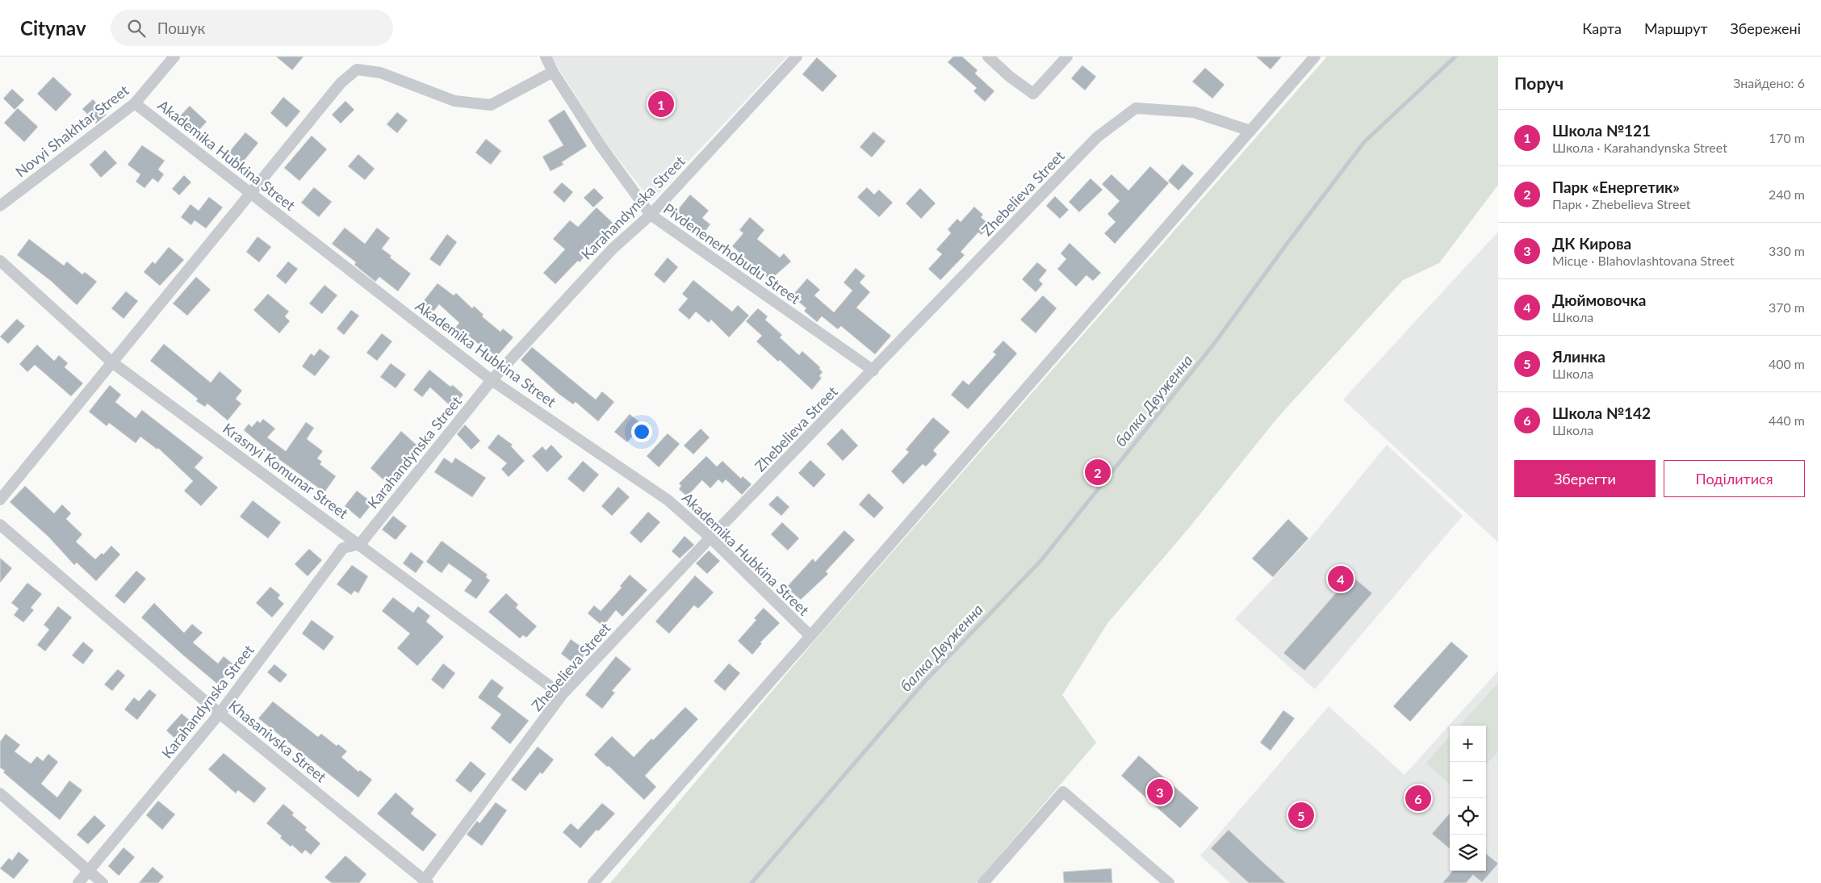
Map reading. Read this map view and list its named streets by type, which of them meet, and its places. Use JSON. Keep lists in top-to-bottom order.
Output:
{
  "streets": {
    "street": [
      "Novyi Shakhtar Street",
      "Akademika Hubkina Street",
      "Zhebelieva Street",
      "Karahandynska Street",
      "Pivdenenerhobudu Street",
      "Krasnyi Komunar Street",
      "Khasanivska Street"
    ]
  },
  "crossings": [
    ["Novyi Shakhtar Street", "Akademika Hubkina Street"],
    ["Akademika Hubkina Street", "Zhebelieva Street"],
    ["Akademika Hubkina Street", "Karahandynska Street"],
    ["Zhebelieva Street", "Pivdenenerhobudu Street"],
    ["Zhebelieva Street", "Krasnyi Komunar Street"],
    ["Zhebelieva Street", "Khasanivska Street"],
    ["Karahandynska Street", "Pivdenenerhobudu Street"],
    ["Karahandynska Street", "Krasnyi Komunar Street"],
    ["Karahandynska Street", "Khasanivska Street"]
  ],
  "water": ["балка Двуженна"],
  "page": {
    "header": "Citynav",
    "search": "Пошук",
    "nav": ["Карта", "Маршрут", "Збережені"],
    "heading": ["Поруч", "Знайдено: 6"],
    "pins": [
      "1",
      "2",
      "4",
      "3",
      "6",
      "5"
    ],
    "list": [
      {
        "mark": "1",
        "name": "Школа №121",
        "note": "Школа · Karahandynska Street",
        "value": "170 m"
      },
      {
        "mark": "2",
        "name": "Парк «Енергетик»",
        "note": "Парк · Zhebelieva Street",
        "value": "240 m"
      },
      {
        "mark": "3",
        "name": "ДК Кирова",
        "note": "Місце · Blahovlashtovana Street",
        "value": "330 m"
      },
      {
        "mark": "4",
        "name": "Дюймовочка",
        "note": "Школа",
        "value": "370 m"
      },
      {
        "mark": "5",
        "name": "Ялинка",
        "note": "Школа",
        "value": "400 m"
      },
      {
        "mark": "6",
        "name": "Школа №142",
        "note": "Школа",
        "value": "440 m"
      }
    ],
    "buttons": ["Зберегти", "Поділитися"],
    "map_buttons": ["+", "−"]
  }
}
